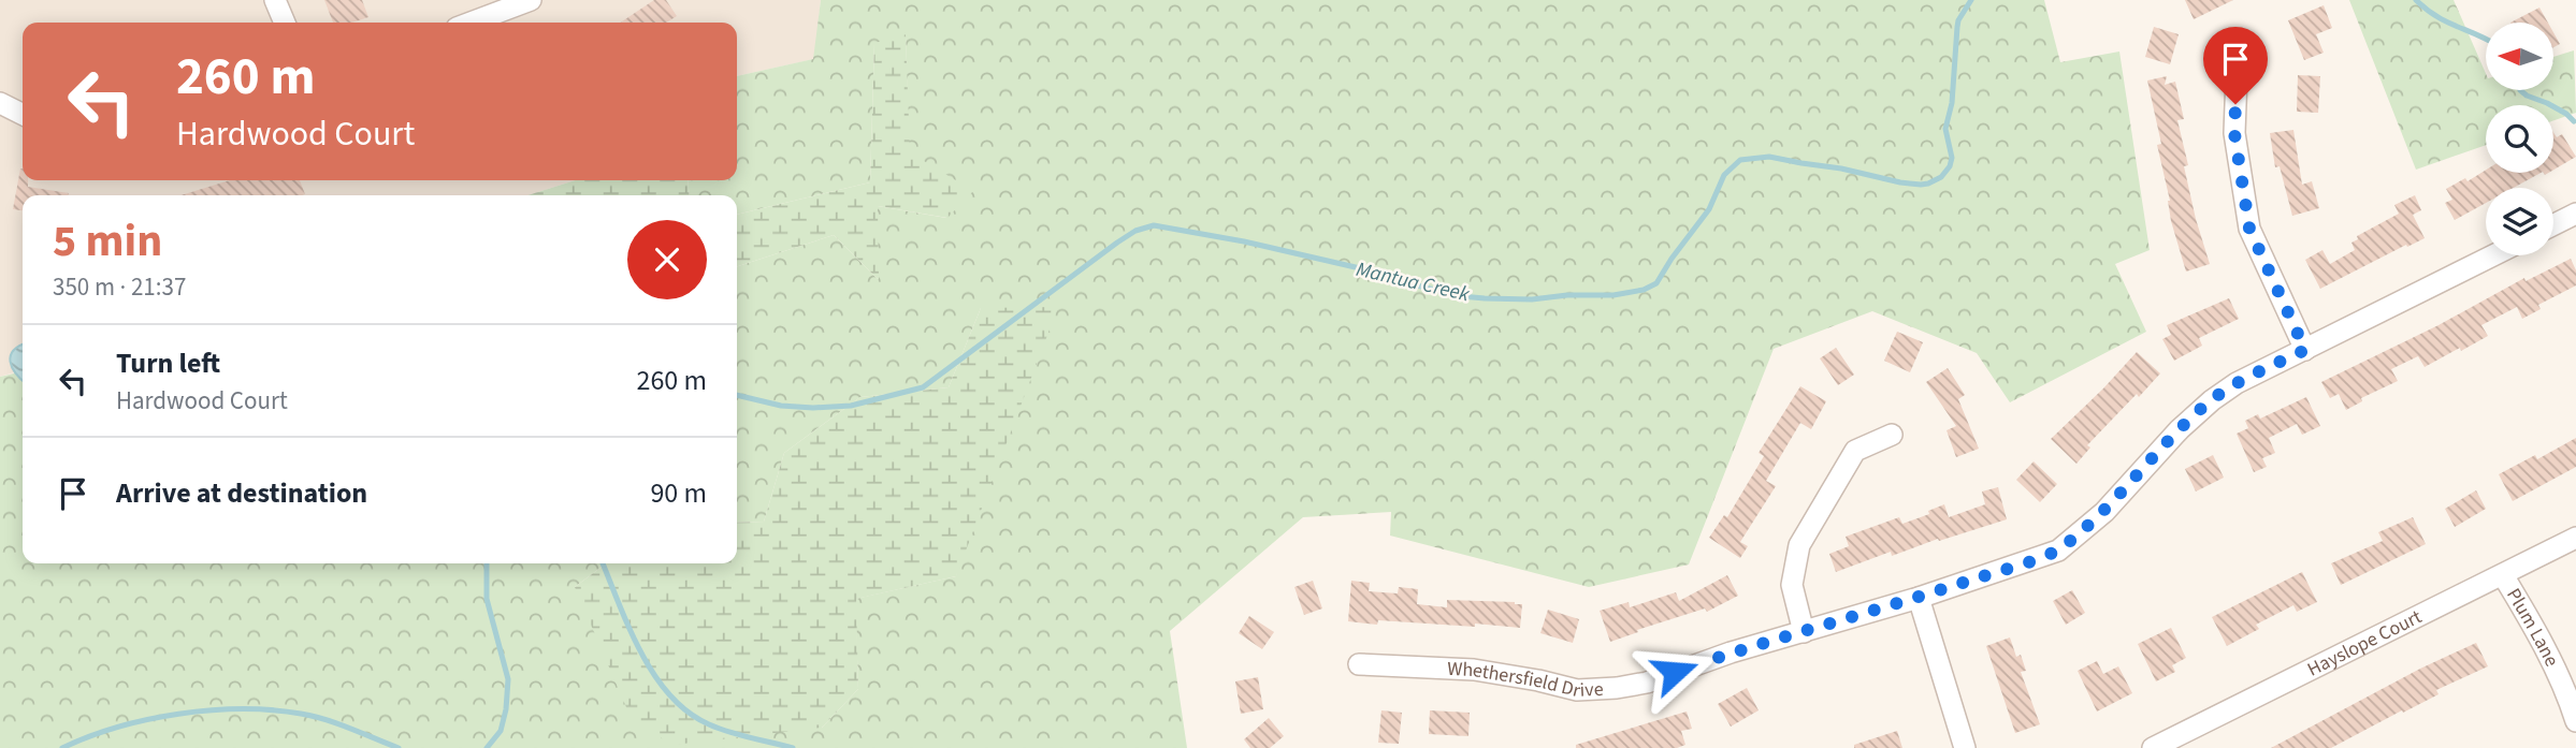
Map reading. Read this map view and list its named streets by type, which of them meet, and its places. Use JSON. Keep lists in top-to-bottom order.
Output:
{
  "streets": {
    "street": ["Plum Lane", "Hayslope Court", "Whethersfield Drive"]
  },
  "crossings": [
    ["Plum Lane", "Hayslope Court"]
  ],
  "water": ["Mantua Creek"],
  "north": "left",
  "page": {
    "turn": ["260 m", "Hardwood Court"],
    "heading": ["5 min", "350 m · 21:37"],
    "list": [
      {
        "name": "Turn left",
        "note": "Hardwood Court",
        "value": "260 m"
      },
      {
        "name": "Arrive at destination",
        "value": "90 m"
      }
    ]
  }
}
